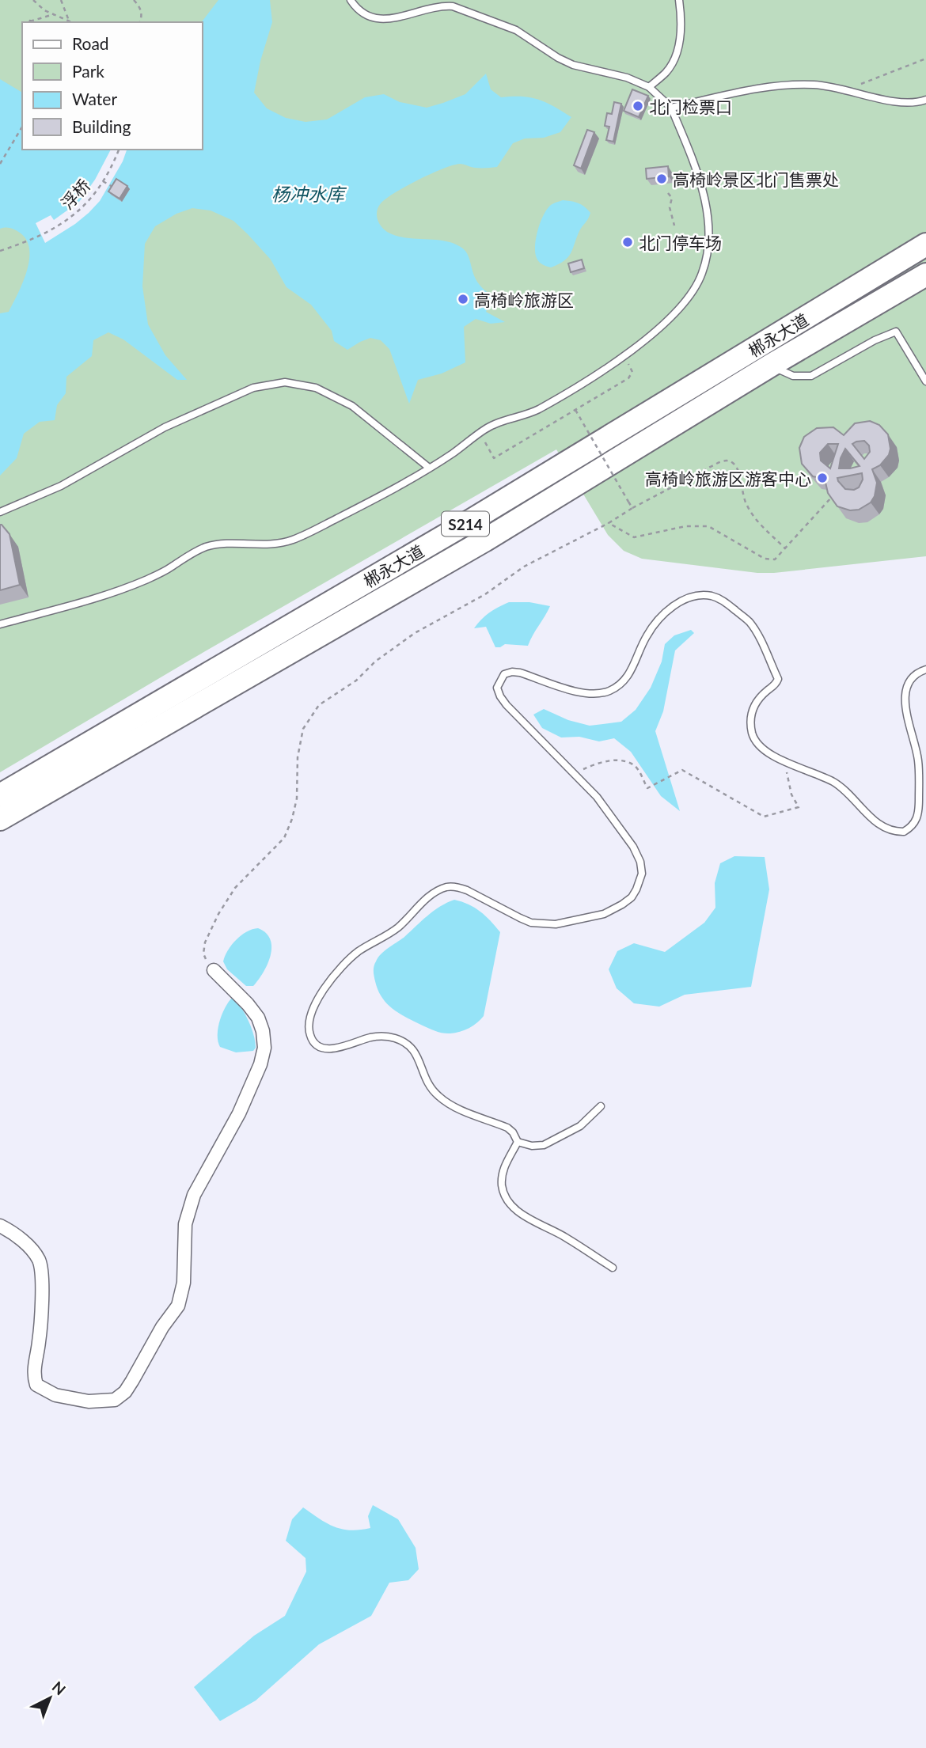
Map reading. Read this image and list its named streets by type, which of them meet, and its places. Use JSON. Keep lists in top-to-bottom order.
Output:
{
  "streets": {
    "highway": ["郴永大道", "S214"],
    "path": ["浮桥"]
  },
  "water": ["杨冲水库"],
  "places": [
    "北门检票口",
    "高椅岭景区北门售票处",
    "北门停车场",
    "高椅岭旅游区",
    "高椅岭旅游区游客中心"
  ],
  "legend": [
    "Road",
    "Park",
    "Water",
    "Building"
  ],
  "north": "top right"
}
